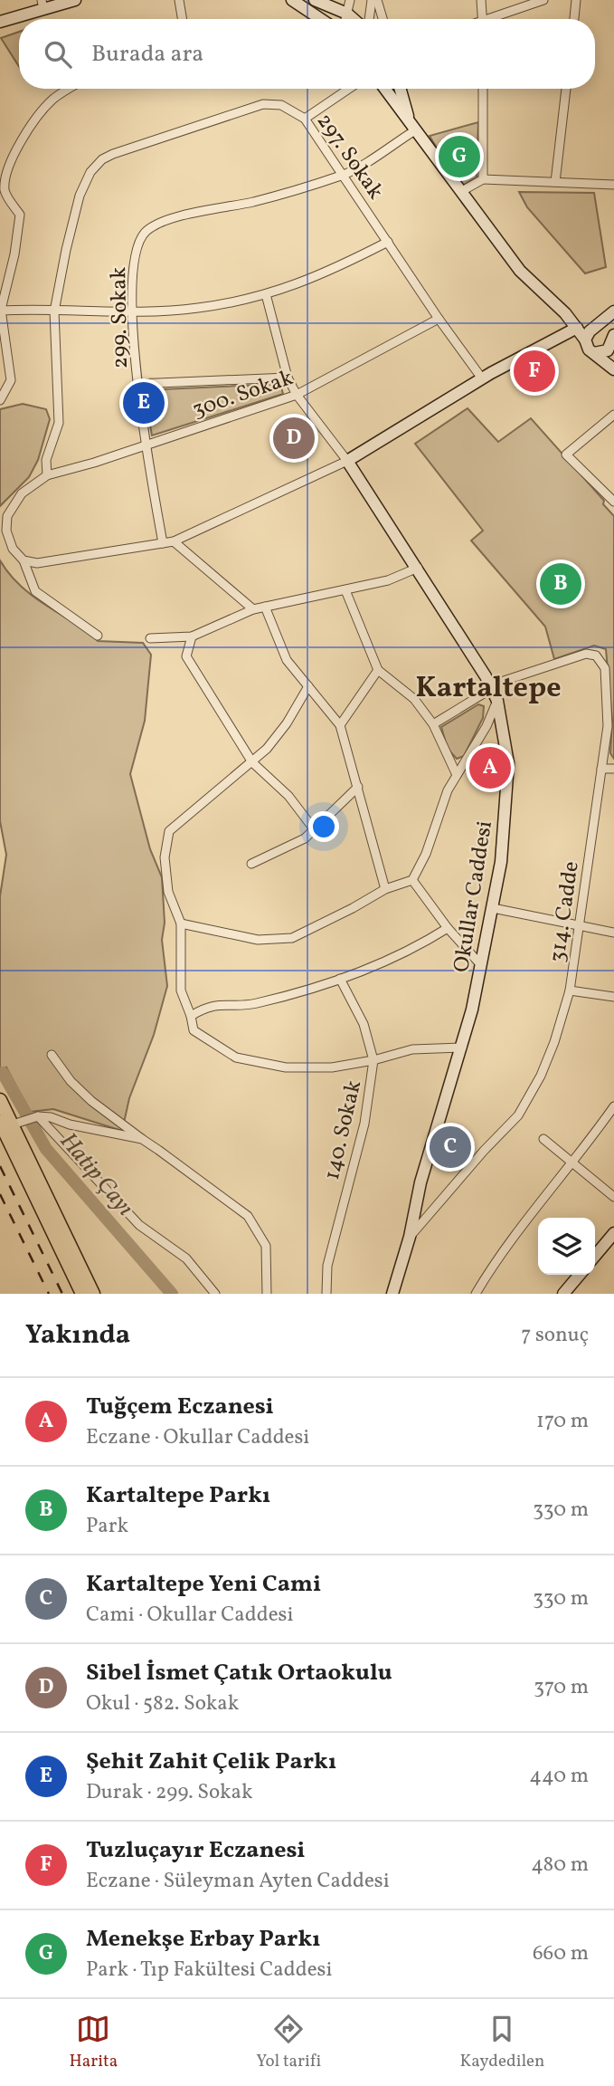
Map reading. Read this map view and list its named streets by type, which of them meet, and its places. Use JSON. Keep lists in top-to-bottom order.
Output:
{
  "streets": {
    "street": [
      "297. Sokak",
      "299. Sokak",
      "300. Sokak",
      "Okullar Caddesi",
      "314. Cadde",
      "140. Sokak"
    ]
  },
  "crossings": [
    ["297. Sokak", "299. Sokak"],
    ["297. Sokak", "300. Sokak"],
    ["299. Sokak", "300. Sokak"],
    ["Okullar Caddesi", "314. Cadde"]
  ],
  "districts": ["Kartaltepe"],
  "water": ["Hatip Çayı"],
  "page": {
    "search": "Burada ara",
    "pins": [
      "G",
      "F",
      "E",
      "D",
      "B",
      "A",
      "C"
    ],
    "heading": ["Yakında", "7 sonuç"],
    "list": [
      {
        "mark": "A",
        "name": "Tuğçem Eczanesi",
        "note": "Eczane · Okullar Caddesi",
        "value": "170 m"
      },
      {
        "mark": "B",
        "name": "Kartaltepe Parkı",
        "note": "Park",
        "value": "330 m"
      },
      {
        "mark": "C",
        "name": "Kartaltepe Yeni Cami",
        "note": "Cami · Okullar Caddesi",
        "value": "330 m"
      },
      {
        "mark": "D",
        "name": "Sibel İsmet Çatık Ortaokulu",
        "note": "Okul · 582. Sokak",
        "value": "370 m"
      },
      {
        "mark": "E",
        "name": "Şehit Zahit Çelik Parkı",
        "note": "Durak · 299. Sokak",
        "value": "440 m"
      },
      {
        "mark": "F",
        "name": "Tuzluçayır Eczanesi",
        "note": "Eczane · Süleyman Ayten Caddesi",
        "value": "480 m"
      },
      {
        "mark": "G",
        "name": "Menekşe Erbay Parkı",
        "note": "Park · Tıp Fakültesi Caddesi",
        "value": "660 m"
      }
    ],
    "nav": ["Harita", "Yol tarifi", "Kaydedilen"]
  }
}
